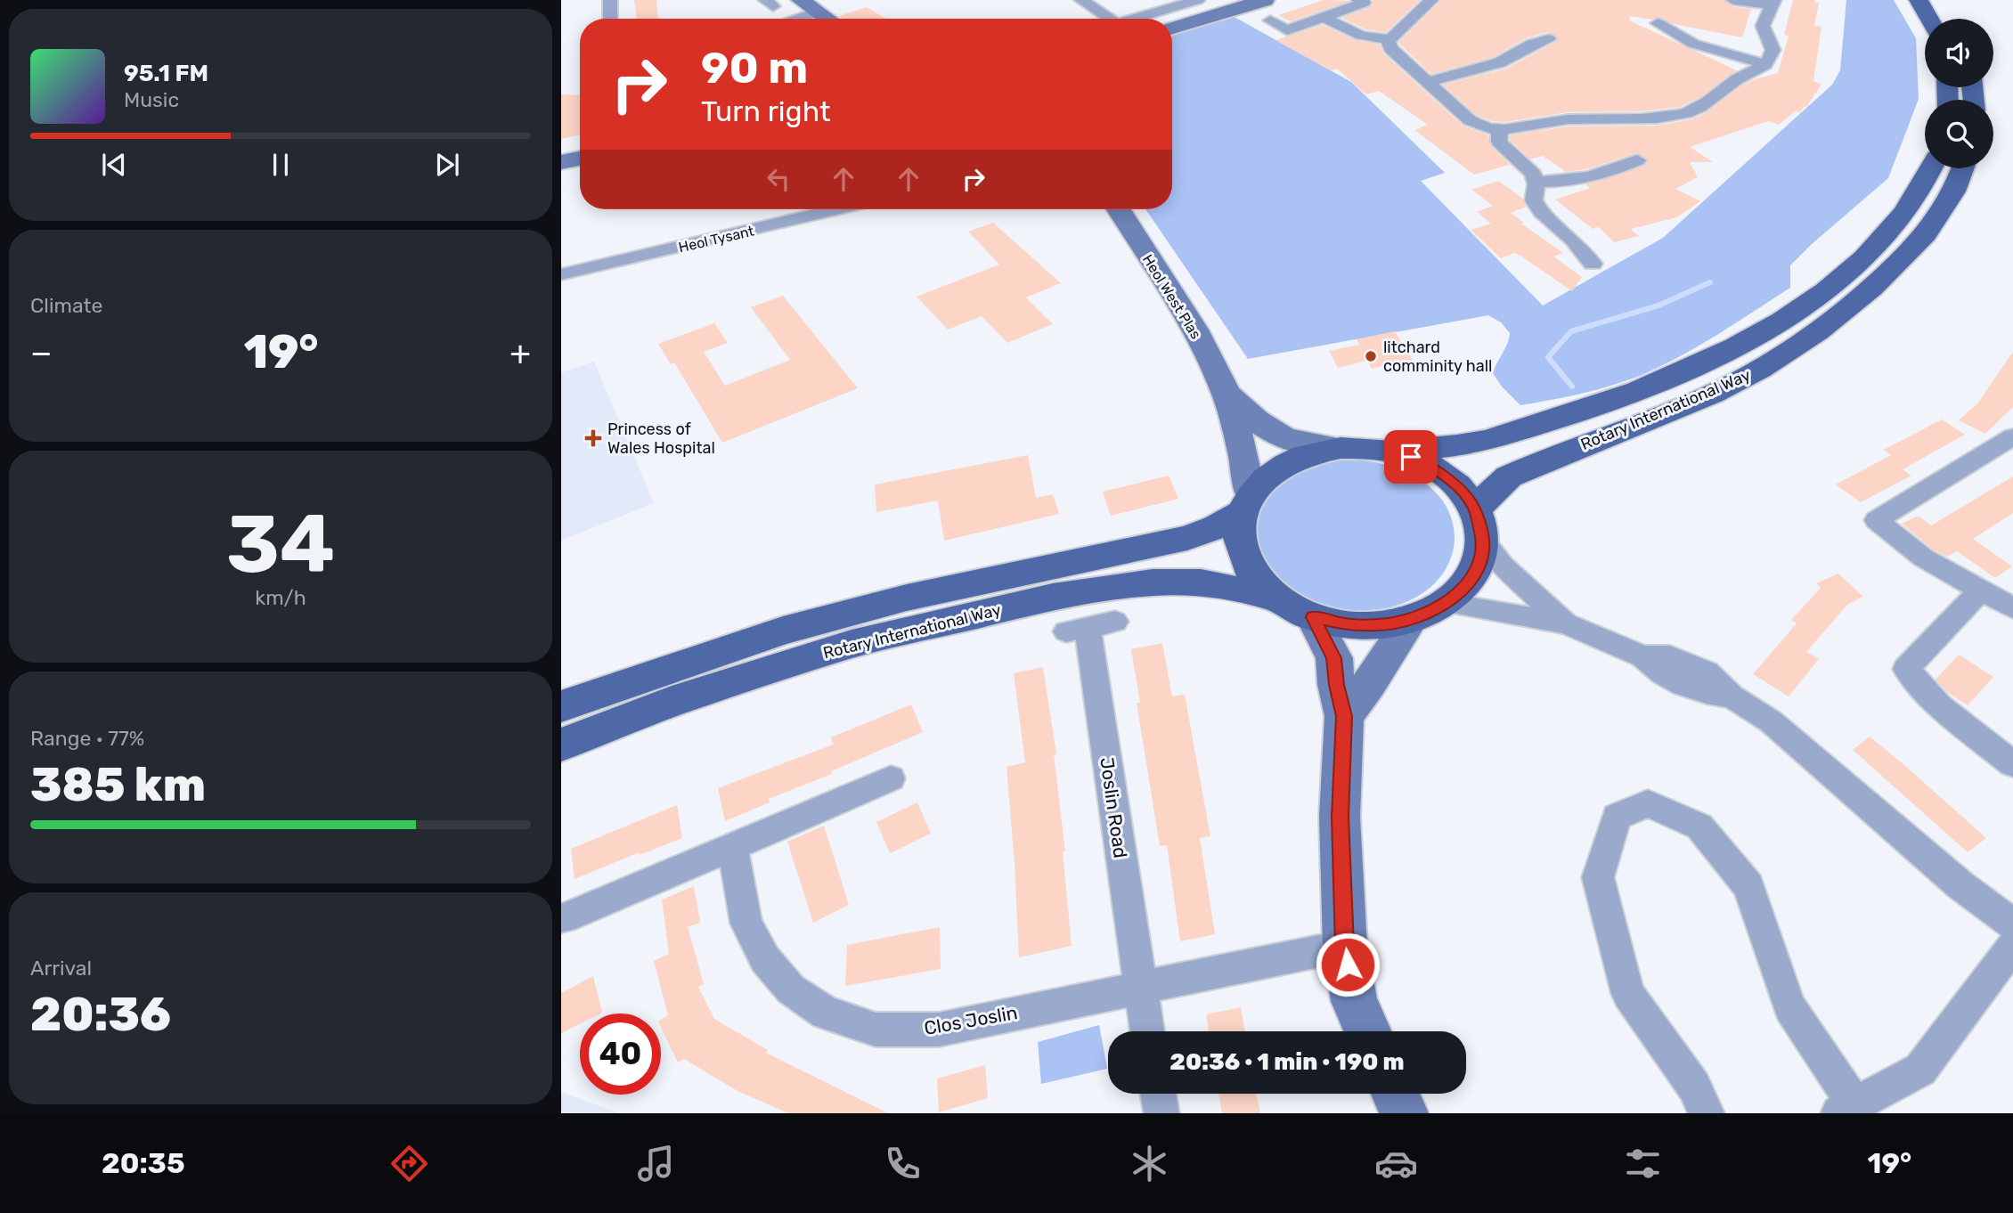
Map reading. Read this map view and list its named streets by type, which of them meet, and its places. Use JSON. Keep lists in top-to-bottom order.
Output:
{
  "streets": {
    "main road": ["Rotary International Way"],
    "street": [
      "Heol Tysant",
      "Heol West Plas",
      "Joslin Road",
      "Clos Joslin"
    ]
  },
  "crossings": [
    ["Heol West Plas", "Rotary International Way"],
    ["Joslin Road", "Clos Joslin"]
  ],
  "places": {
    "other": ["litchard comminity hall"],
    "health": ["Princess of Wales Hospital"]
  },
  "page": {
    "turn": ["90 m", "Turn right"],
    "song": ["95.1 FM", "Music"],
    "tile": [
      "Climate",
      ["34", "km/h"],
      ["Range · 77%", "385 km"],
      ["Arrival", "20:36"]
    ],
    "heat": ["−", "19°", "+"],
    "limit": "40",
    "trip": "20:36 · 1 min · 190 m",
    "tabs": ["20:35", "19°"]
  }
}
